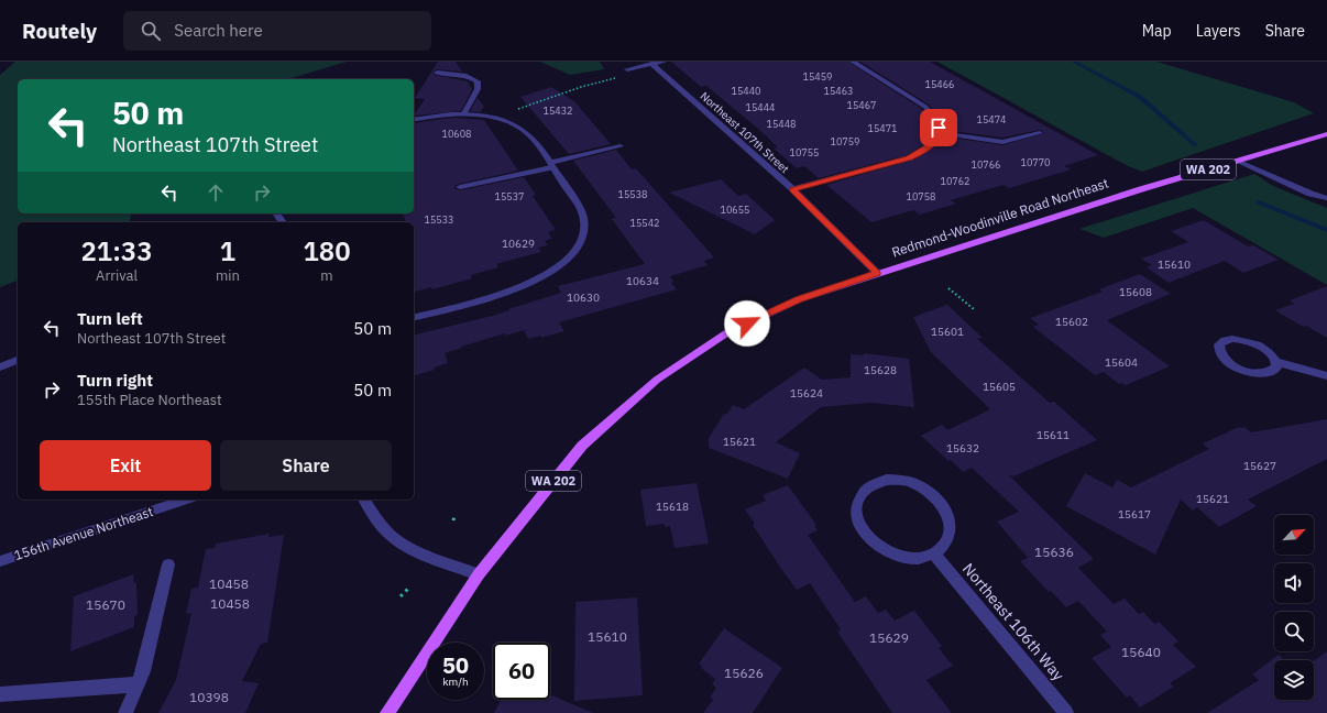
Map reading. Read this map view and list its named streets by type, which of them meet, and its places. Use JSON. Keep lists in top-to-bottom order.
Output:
{
  "streets": {
    "main road": ["WA 202", "Redmond-Woodinville Road Northeast"],
    "street": ["Northeast 107th Street", "156th Avenue Northeast", "Northeast 106th Way"]
  },
  "crossings": [
    ["Northeast 107th Street", "Redmond-Woodinville Road Northeast"]
  ],
  "house_numbers": [
    "15459",
    "15466",
    "15440",
    "15463",
    "15467",
    "15444",
    "15432",
    "15474",
    "15448",
    "15471",
    "10608",
    "10759",
    "10755",
    "10770",
    "10766",
    "10762",
    "15538",
    "15537",
    "10758",
    "10655",
    "15533",
    "15542",
    "10629",
    "15610",
    "10634",
    "15608",
    "10630",
    "15602",
    "15601",
    "15604",
    "15628",
    "15605",
    "15624",
    "15611",
    "15621",
    "15632",
    "15627",
    "15621",
    "15618",
    "15617",
    "15636",
    "10458",
    "10458",
    "15670",
    "15610",
    "15629",
    "15640",
    "15626",
    "10398"
  ],
  "north": "top right",
  "page": {
    "header": "Routely",
    "search": "Search here",
    "nav": ["Map", "Layers", "Share"],
    "turn": ["50 m", "Northeast 107th Street"],
    "eta": [
      "21:33",
      "Arrival",
      "1",
      "min",
      "180",
      "m"
    ],
    "list": [
      {
        "name": "Turn left",
        "note": "Northeast 107th Street",
        "value": "50 m"
      },
      {
        "name": "Turn right",
        "note": "155th Place Northeast",
        "value": "50 m"
      }
    ],
    "buttons": ["Exit", "Share"],
    "speed": "50 km/h",
    "limit": "60"
  }
}
